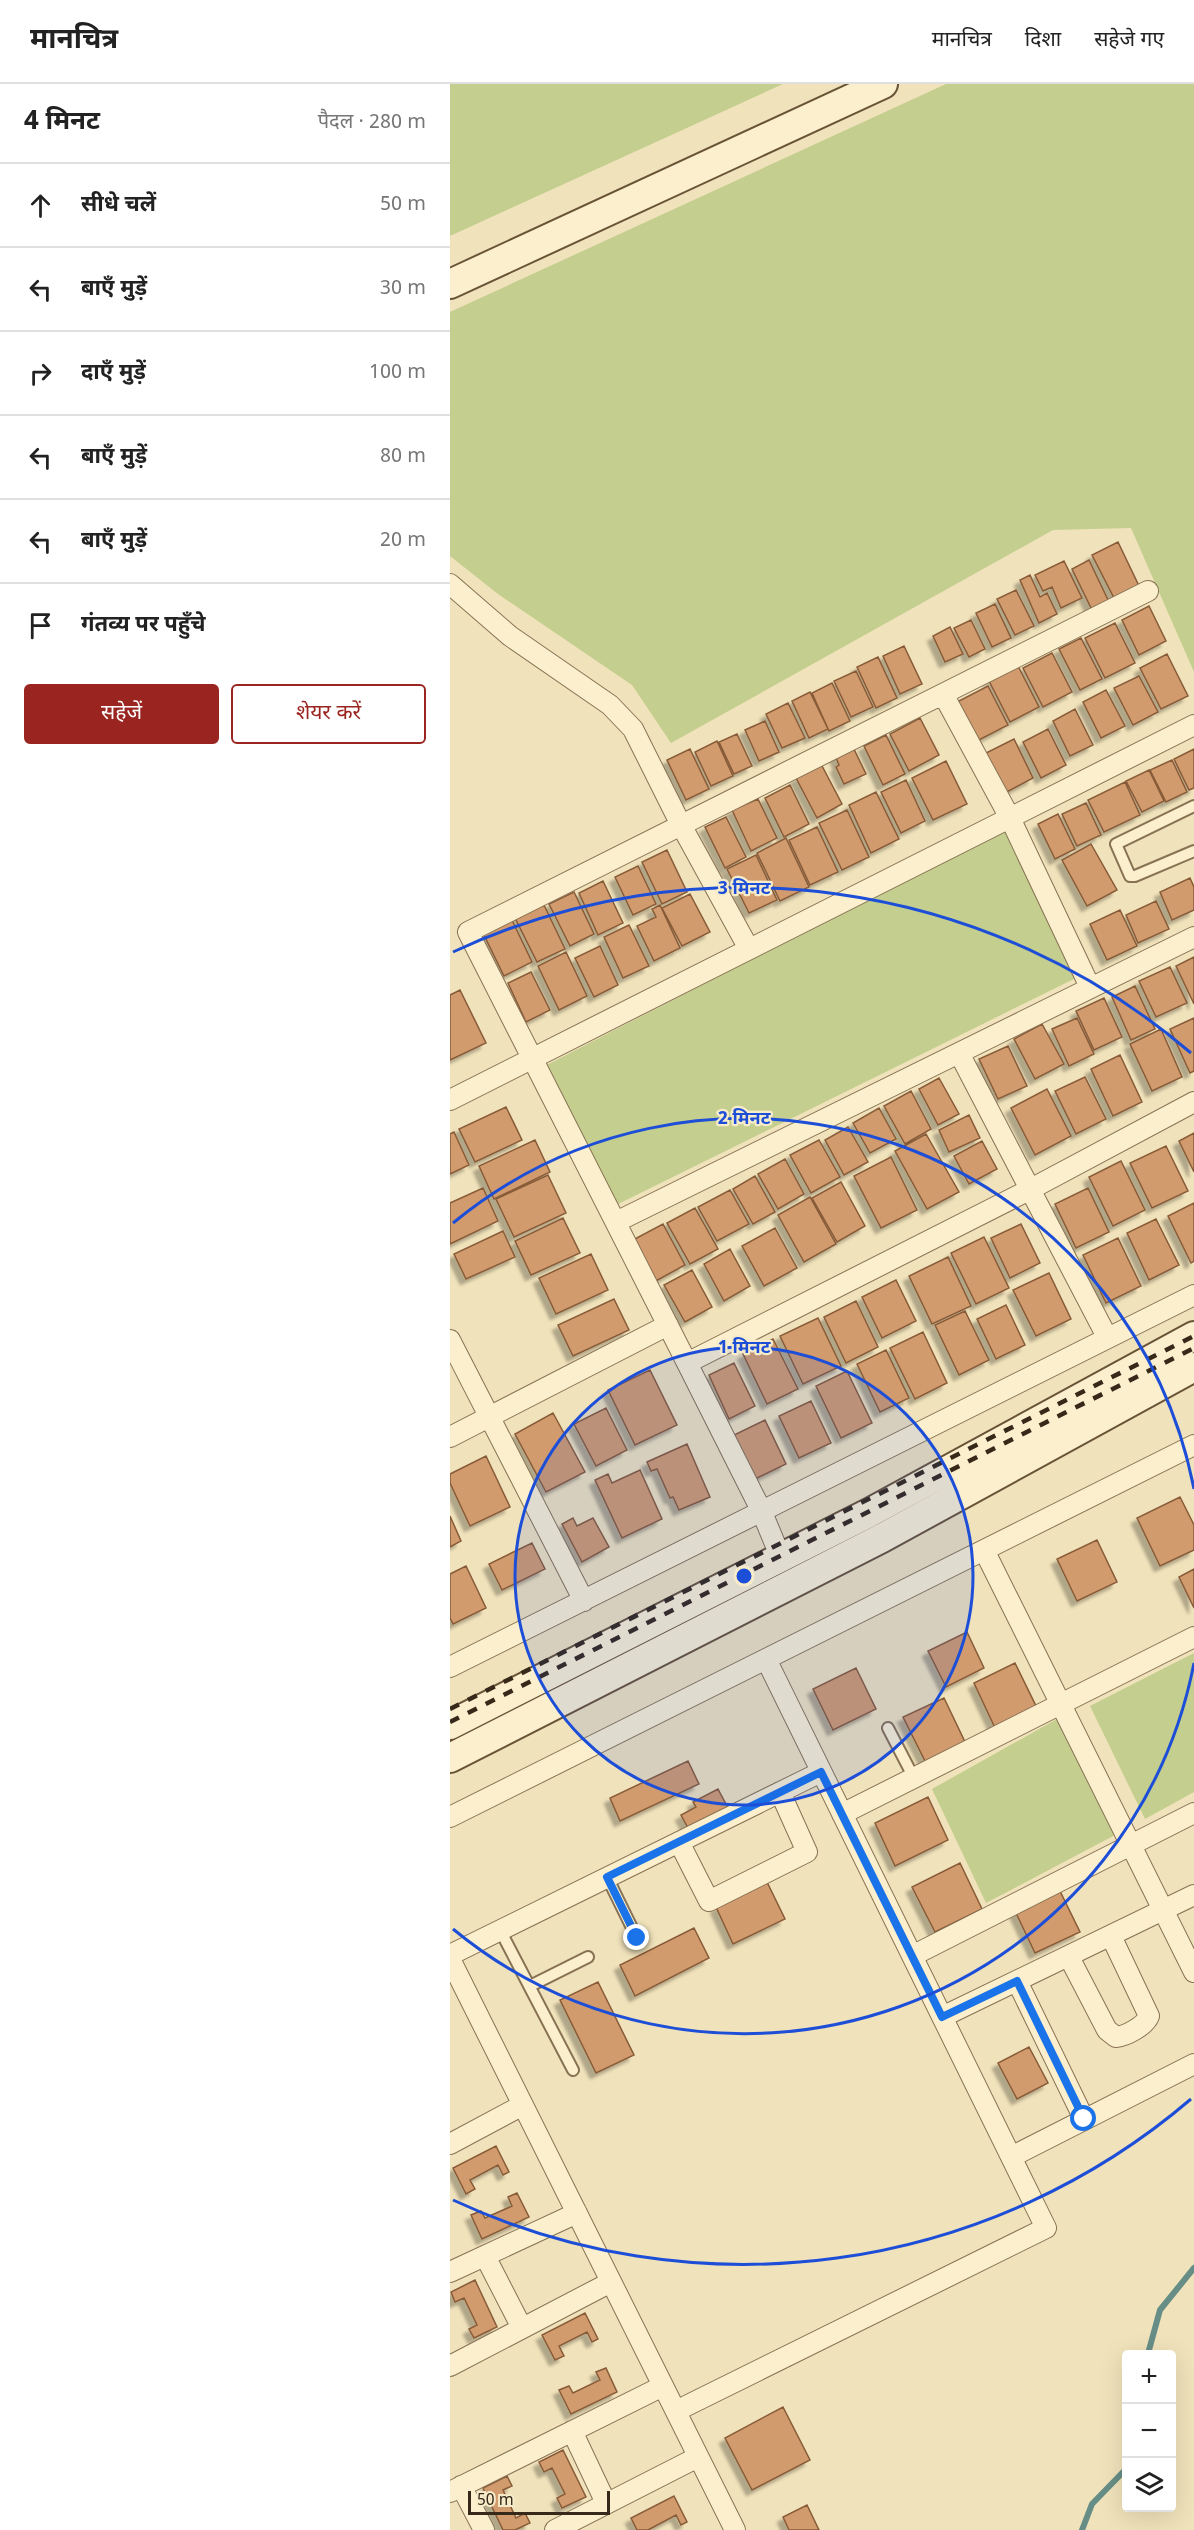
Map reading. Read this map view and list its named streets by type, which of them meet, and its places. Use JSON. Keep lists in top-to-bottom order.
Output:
{
  "scale_bar": "50 m",
  "page": {
    "header": "मानचित्र",
    "nav": ["मानचित्र", "दिशा", "सहेजे गए"],
    "heading": ["4 मिनट", "पैदल · 280 m"],
    "list": [
      ["सीधे चलें", "50 m"],
      ["बाएँ मुड़ें", "30 m"],
      ["दाएँ मुड़ें", "100 m"],
      ["बाएँ मुड़ें", "80 m"],
      ["बाएँ मुड़ें", "20 m"],
      "गंतव्य पर पहुँचे"
    ],
    "buttons": ["सहेजें", "शेयर करें"],
    "map_buttons": ["+", "−"],
    "scale": "50 m"
  },
  "rings": ["3 मिनट", "2 मिनट", "1 मिनट"]
}
